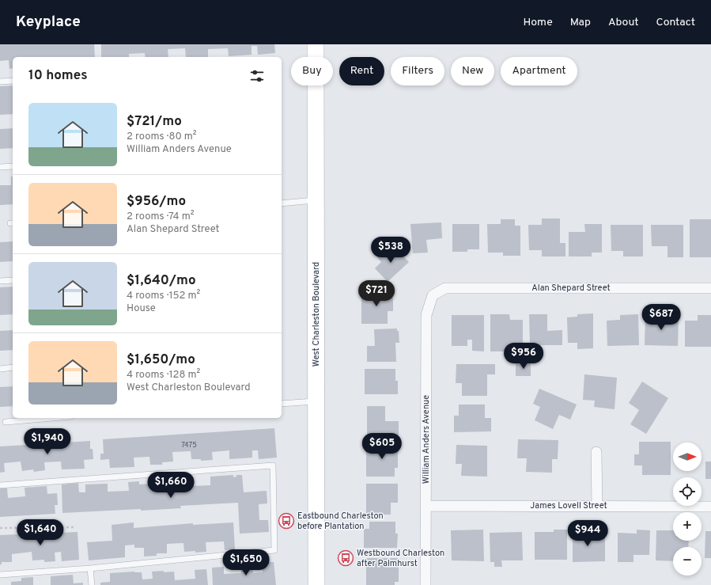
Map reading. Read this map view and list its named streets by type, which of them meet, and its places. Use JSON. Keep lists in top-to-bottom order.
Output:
{
  "streets": {
    "main road": ["West Charleston Boulevard"],
    "street": ["Alan Shepard Street", "William Anders Avenue", "James Lovell Street"]
  },
  "crossings": [
    ["Alan Shepard Street", "William Anders Avenue"],
    ["William Anders Avenue", "James Lovell Street"]
  ],
  "places": {
    "bus stop": ["Eastbound Charleston before Plantation", "Westbound Charleston after Palmhurst"]
  },
  "house_numbers": ["7475"],
  "north": "right",
  "page": {
    "header": "Keyplace",
    "nav": [
      "Home",
      "Map",
      "About",
      "Contact"
    ],
    "chip": [
      "Buy",
      "Rent",
      "Filters",
      "New",
      "Apartment"
    ],
    "heading": "10 homes",
    "list": [
      {
        "name": "$721/mo",
        "note": "2 rooms · 80 m² · William Anders Avenue"
      },
      {
        "name": "$956/mo",
        "note": "2 rooms · 74 m² · Alan Shepard Street"
      },
      {
        "name": "$1,640/mo",
        "note": "4 rooms · 152 m² · House"
      },
      {
        "name": "$1,650/mo",
        "note": "4 rooms · 128 m² · West Charleston Boulevard"
      }
    ],
    "price": [
      "$538",
      "$721",
      "$687",
      "$956",
      "$1,940",
      "$605",
      "$1,660",
      "$1,640",
      "$944",
      "$1,650"
    ],
    "map_buttons": ["+", "−"]
  }
}
